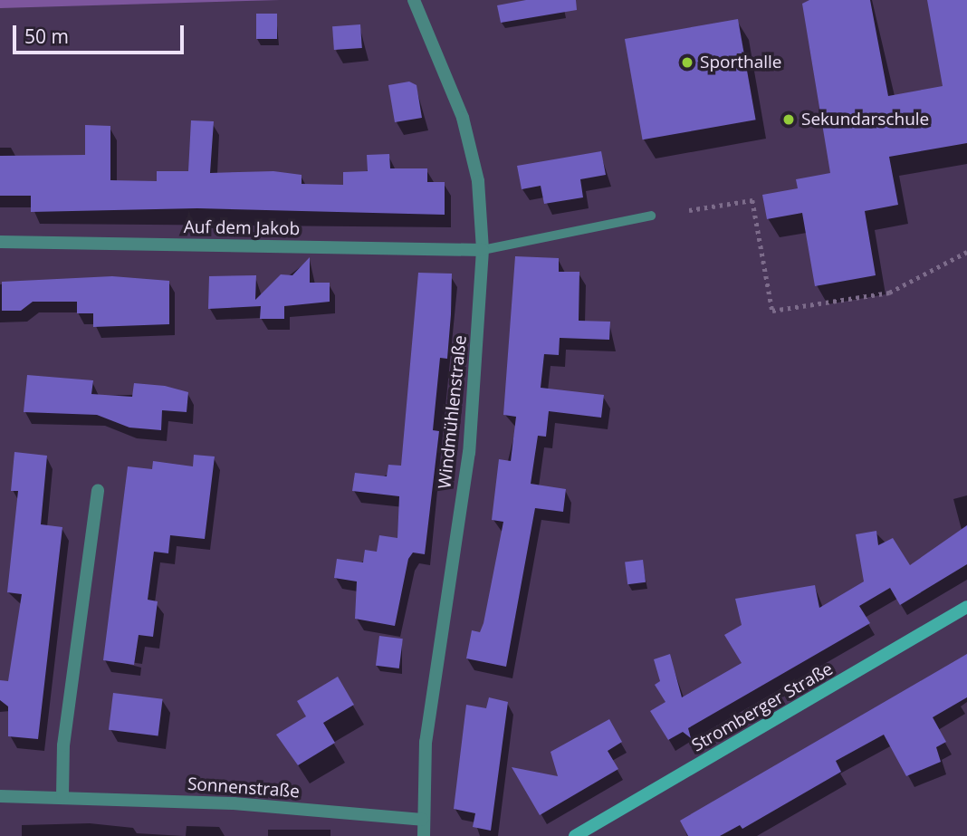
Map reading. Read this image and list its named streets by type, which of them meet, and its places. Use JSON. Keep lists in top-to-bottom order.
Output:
{
  "streets": {
    "main road": ["Stromberger Straße"],
    "street": ["Auf dem Jakob", "Windmühlenstraße", "Sonnenstraße"]
  },
  "crossings": [
    ["Auf dem Jakob", "Windmühlenstraße"],
    ["Windmühlenstraße", "Sonnenstraße"]
  ],
  "places": ["Sporthalle", "Sekundarschule"],
  "scale_bar": "50 m"
}
